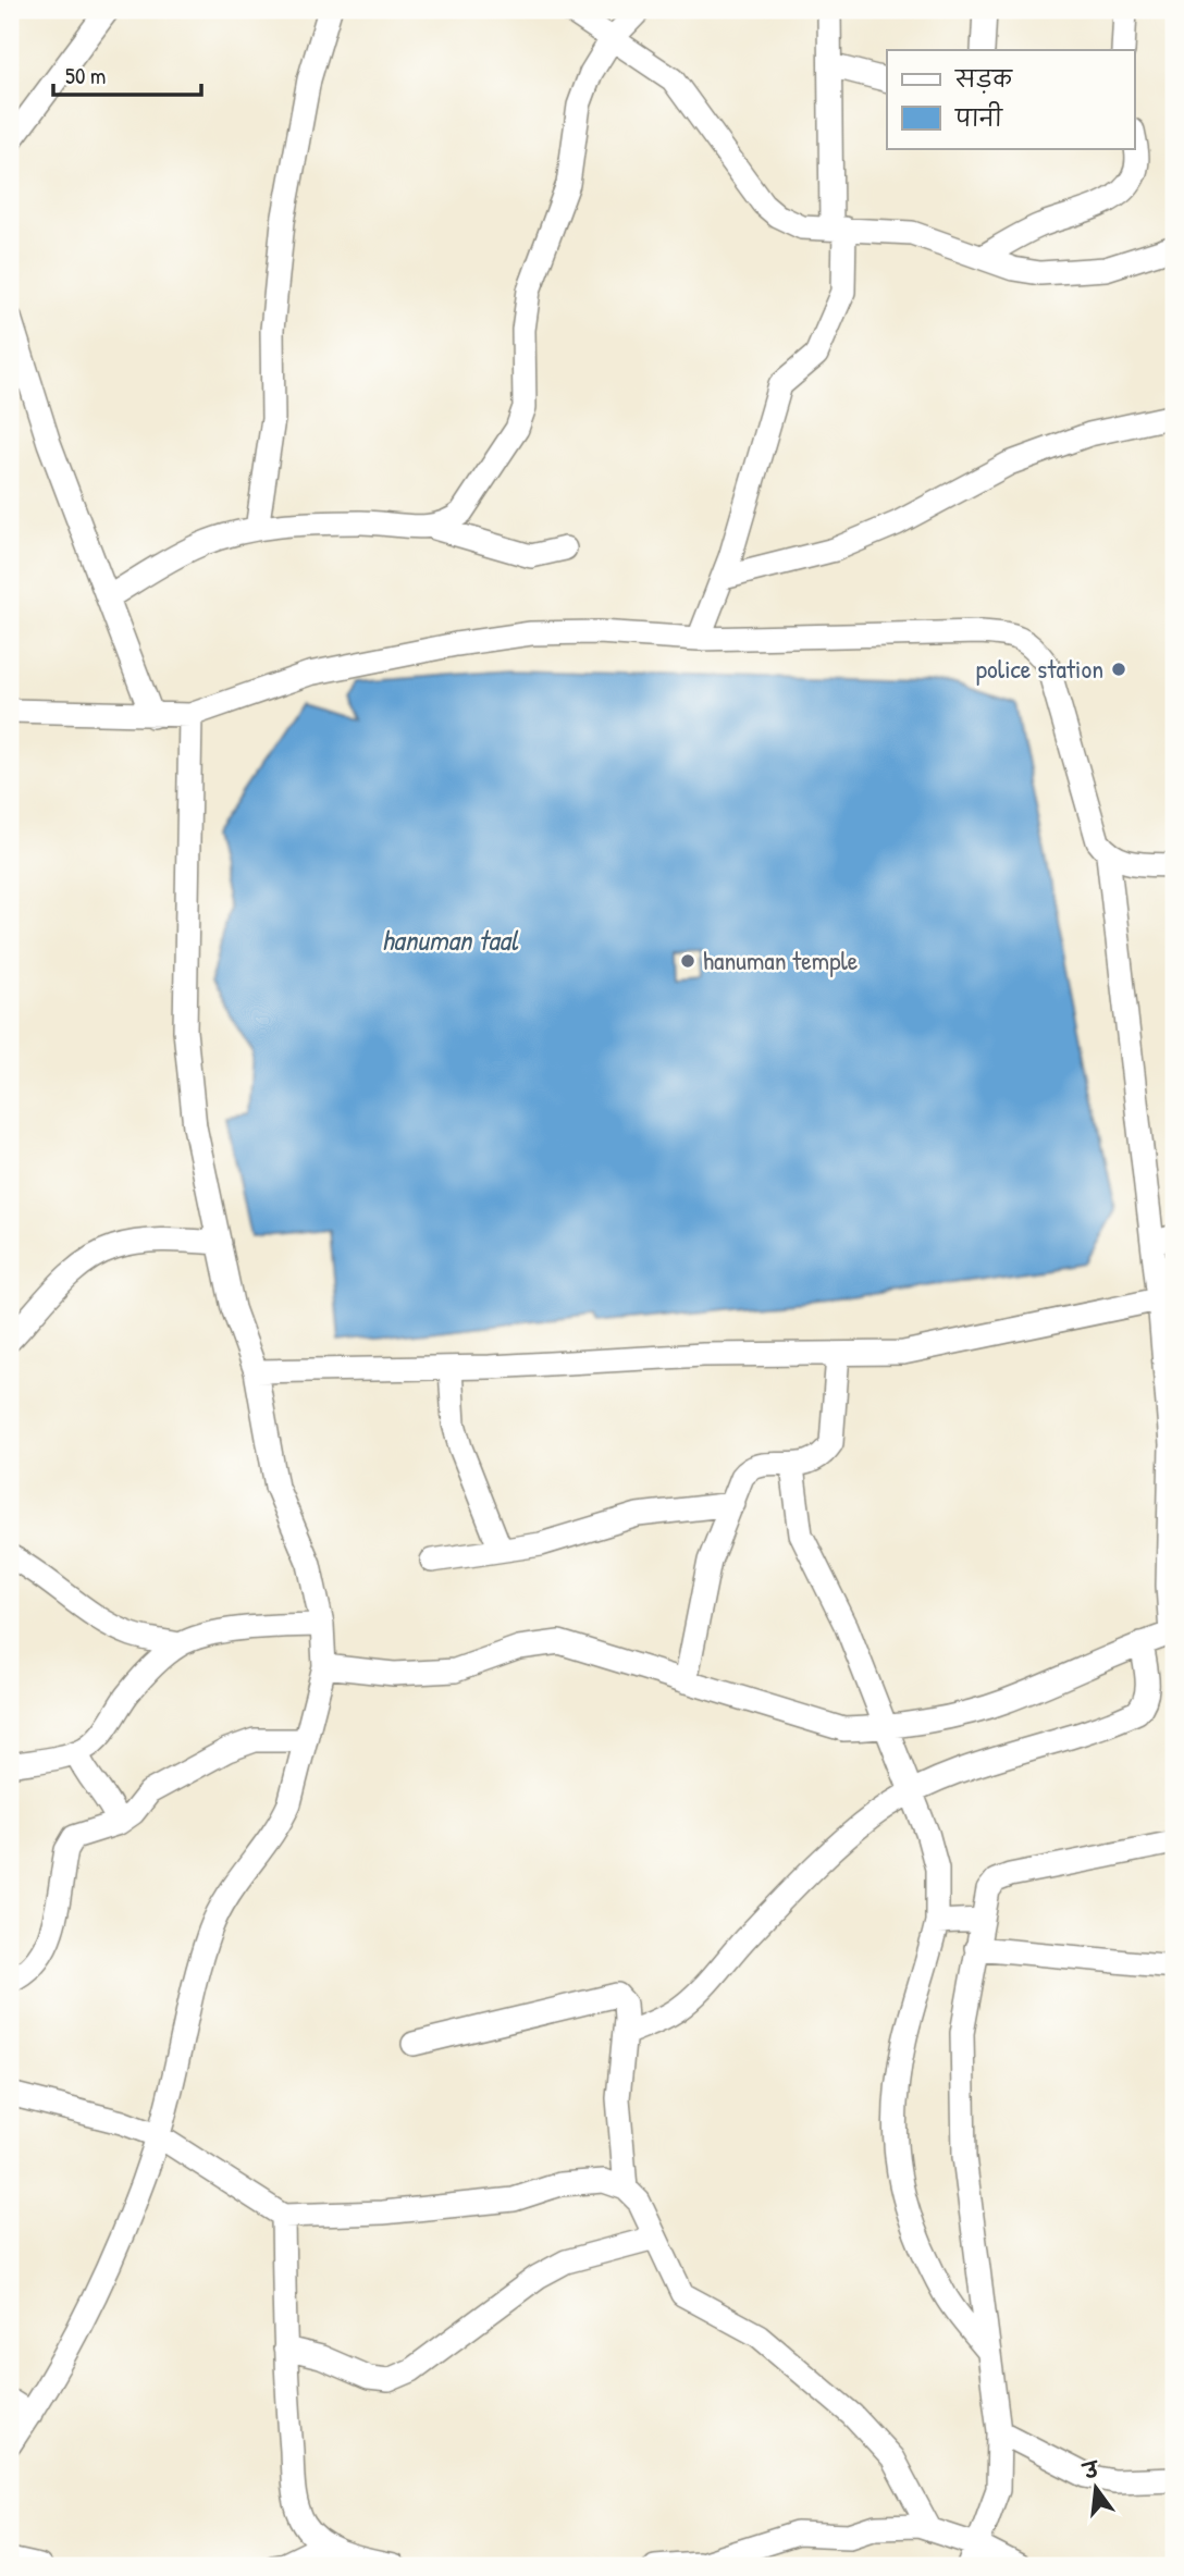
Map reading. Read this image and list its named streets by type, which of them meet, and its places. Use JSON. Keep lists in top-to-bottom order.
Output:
{
  "water": ["hanuman taal"],
  "places": ["police station", "hanuman temple"],
  "legend": ["सड़क", "पानी"],
  "scale_bar": "50 m",
  "north": "top"
}
